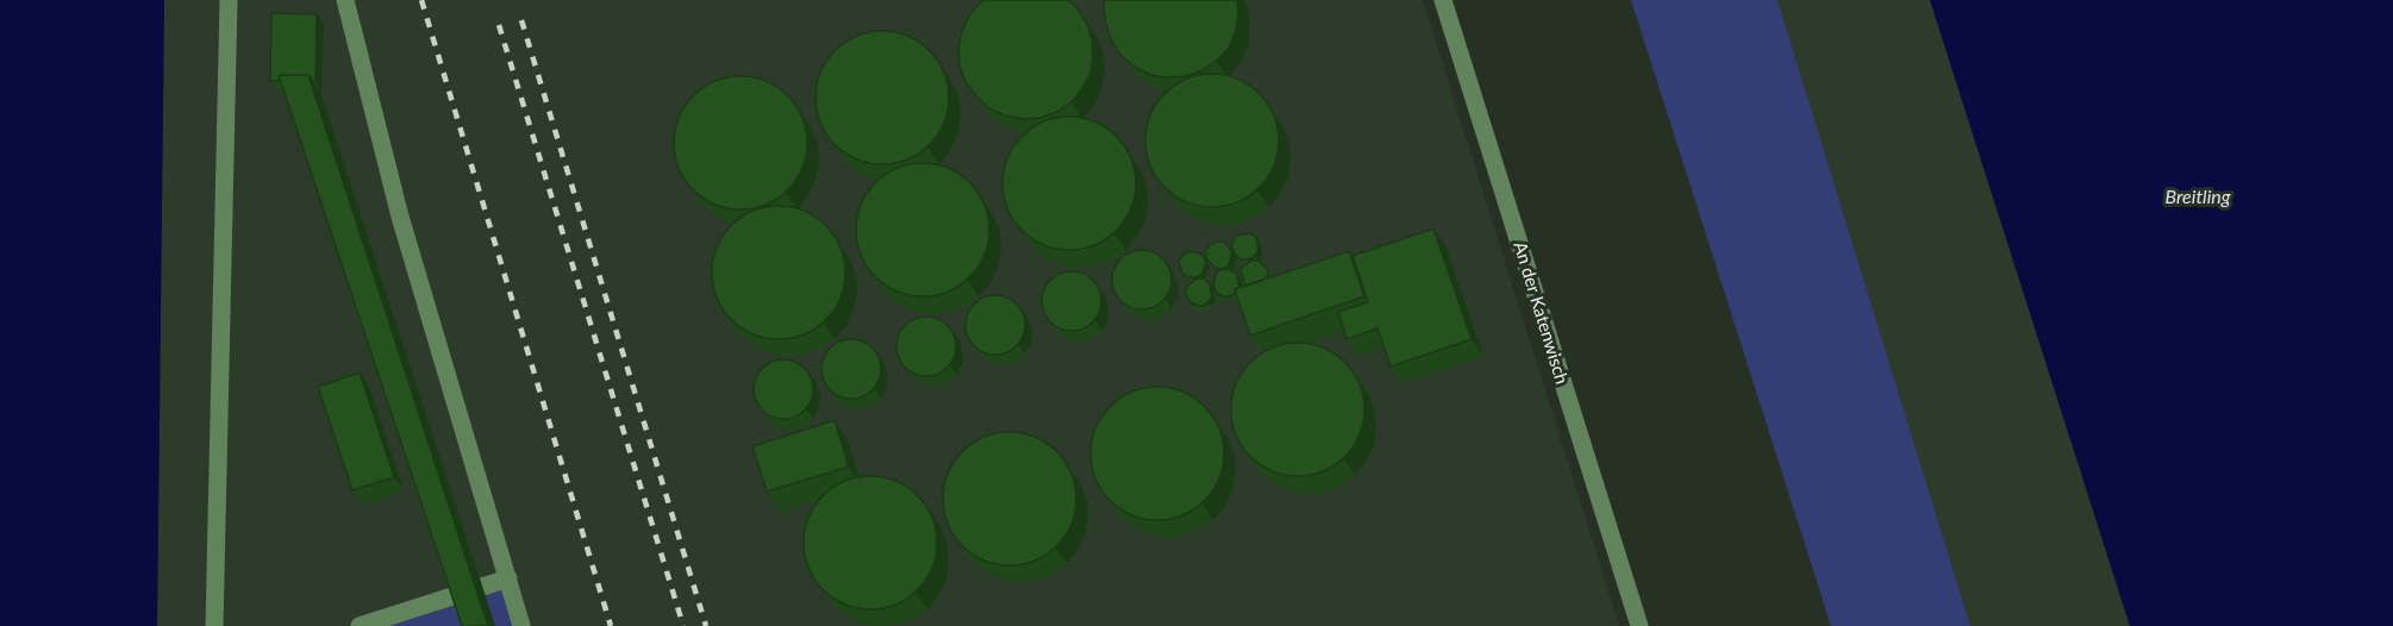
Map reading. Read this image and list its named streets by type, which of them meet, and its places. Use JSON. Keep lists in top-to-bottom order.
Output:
{
  "streets": {
    "street": ["An der Katenwisch"]
  },
  "water": ["Breitling"]
}
